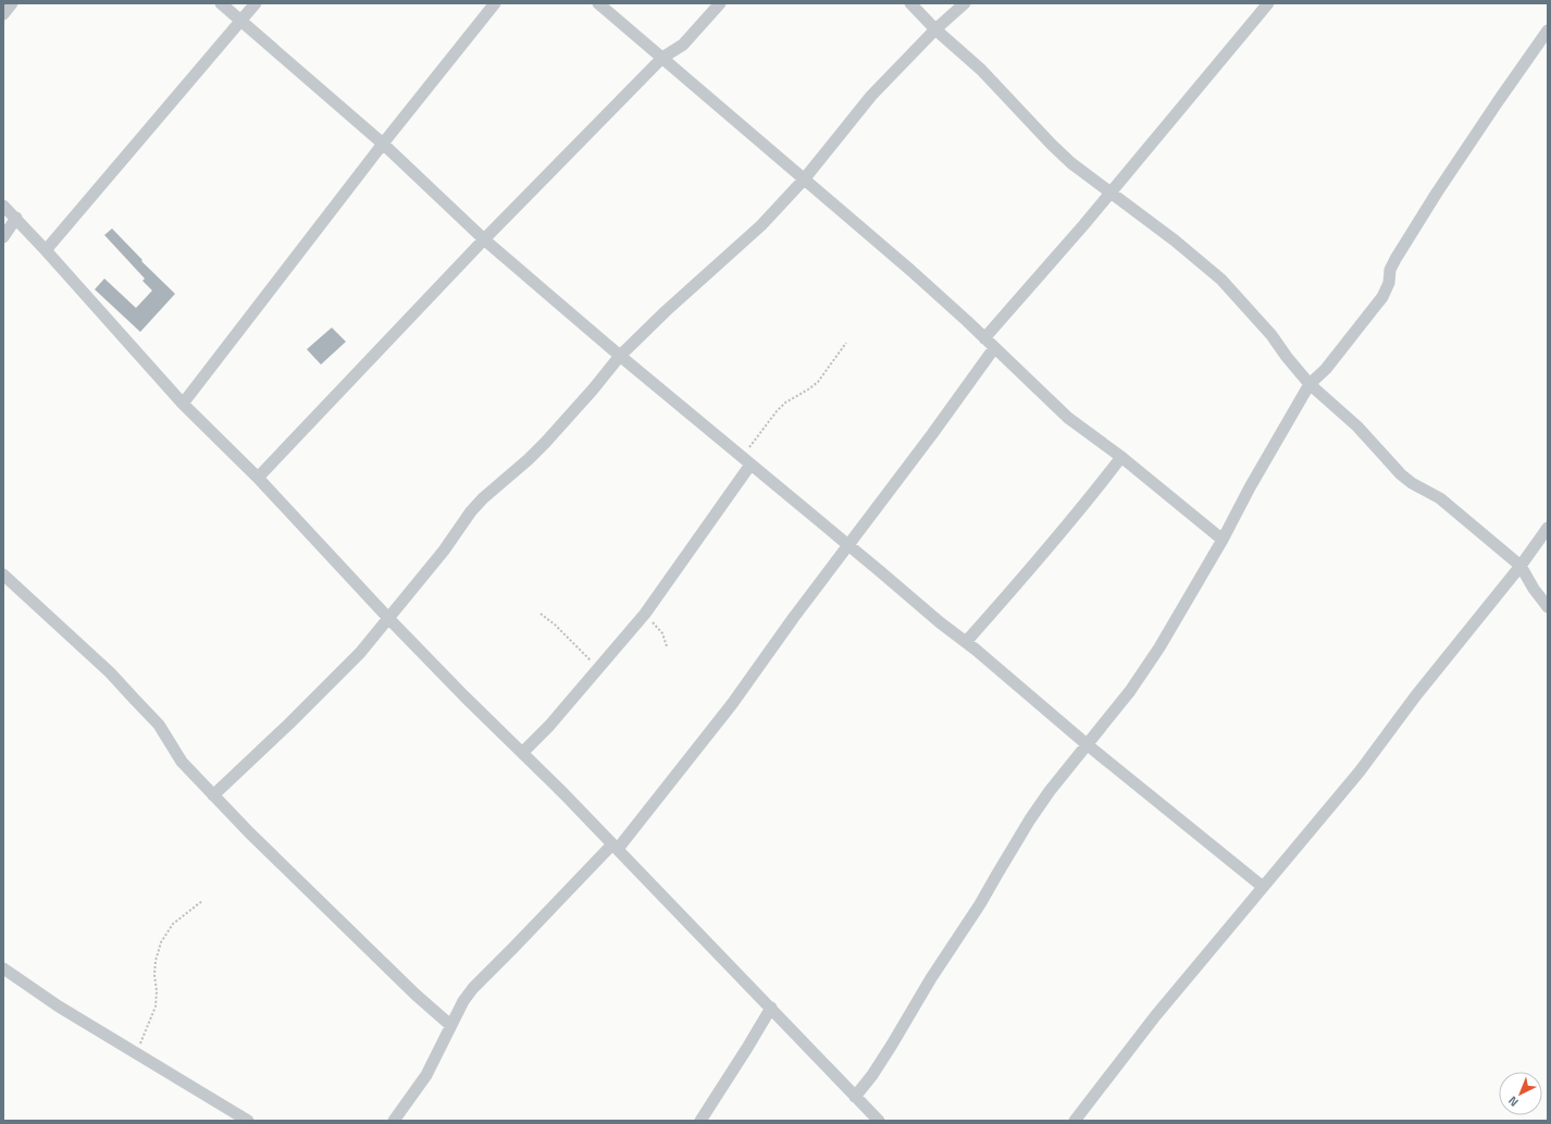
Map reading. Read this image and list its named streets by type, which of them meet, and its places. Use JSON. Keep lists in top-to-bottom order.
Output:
{
  "north": "bottom left"
}
